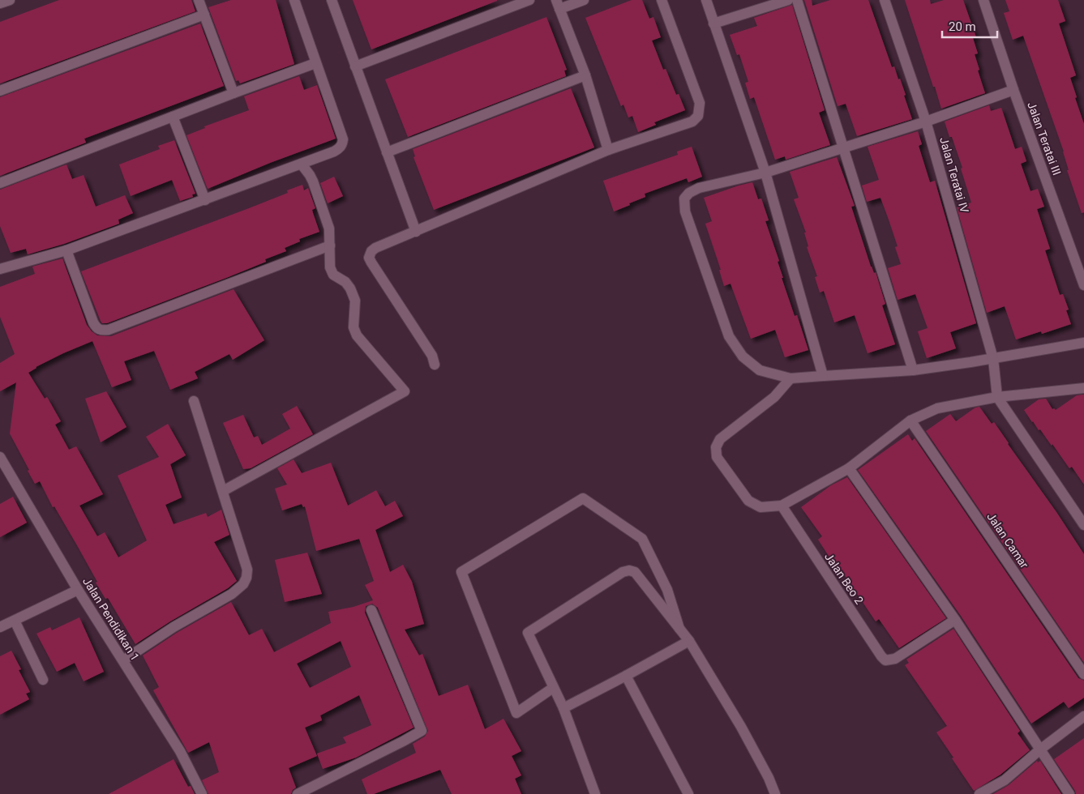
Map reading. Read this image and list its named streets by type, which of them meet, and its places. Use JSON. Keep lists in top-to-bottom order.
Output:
{
  "streets": {
    "street": [
      "Jalan Teratai III",
      "Jalan Teratai IV",
      "Jalan Camar",
      "Jalan Beo 2",
      "Jalan Pendidikan 1"
    ]
  },
  "scale_bar": "20 m"
}
